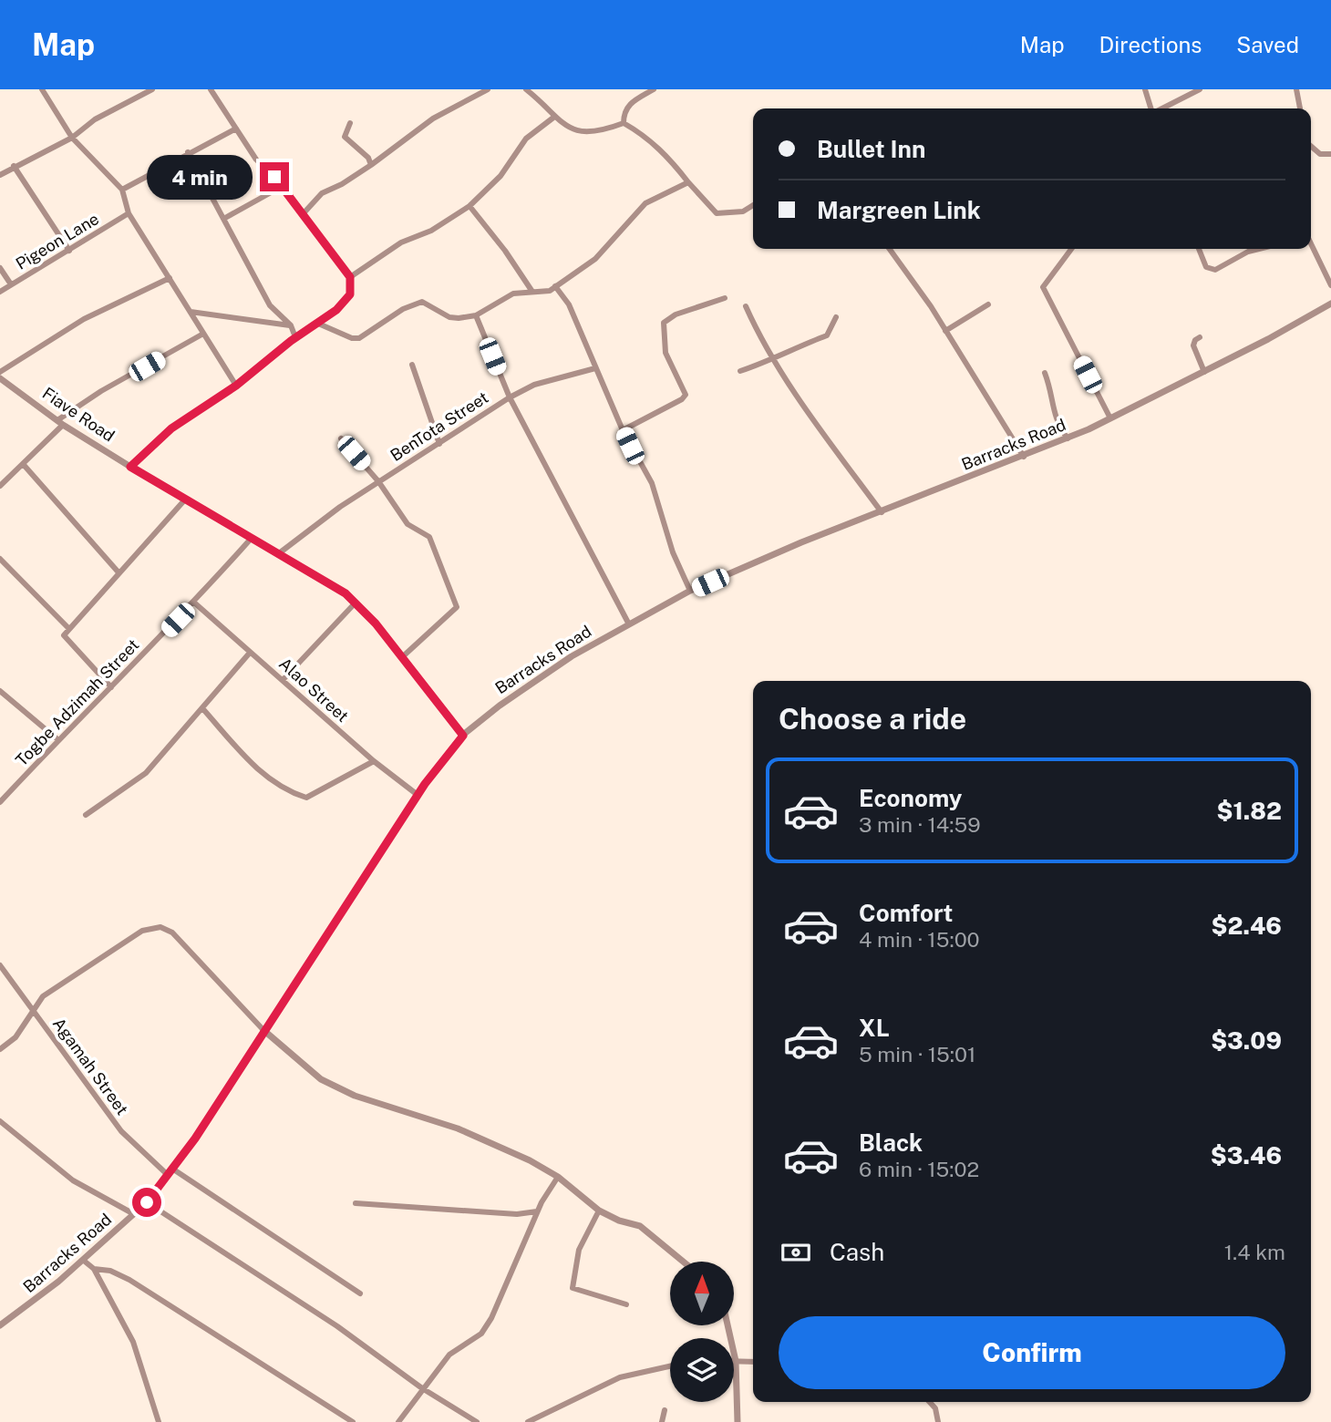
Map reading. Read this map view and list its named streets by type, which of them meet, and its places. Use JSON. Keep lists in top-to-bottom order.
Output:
{
  "streets": {
    "street": [
      "Pigeon Lane",
      "Fiave Road",
      "BenTota Street",
      "Barracks Road",
      "Alao Street",
      "Togbe Adzimah Street",
      "Agamah Street"
    ]
  },
  "crossings": [
    ["Fiave Road", "BenTota Street"],
    ["Fiave Road", "Barracks Road"],
    ["Fiave Road", "Togbe Adzimah Street"],
    ["Barracks Road", "Alao Street"],
    ["Barracks Road", "Agamah Street"],
    ["Alao Street", "Togbe Adzimah Street"]
  ],
  "north": "top",
  "page": {
    "header": "Map",
    "nav": ["Map", "Directions", "Saved"],
    "banner": ["Bullet Inn", "Margreen Link"],
    "bubble": "4 min",
    "heading": "Choose a ride",
    "list": [
      {
        "name": "Economy",
        "note": "3 min · 14:59",
        "value": "$1.82"
      },
      {
        "name": "Comfort",
        "note": "4 min · 15:00",
        "value": "$2.46"
      },
      {
        "name": "XL",
        "note": "5 min · 15:01",
        "value": "$3.09"
      },
      {
        "name": "Black",
        "note": "6 min · 15:02",
        "value": "$3.46"
      }
    ],
    "pay": ["Cash", "1.4 km"],
    "buttons": "Confirm"
  }
}
